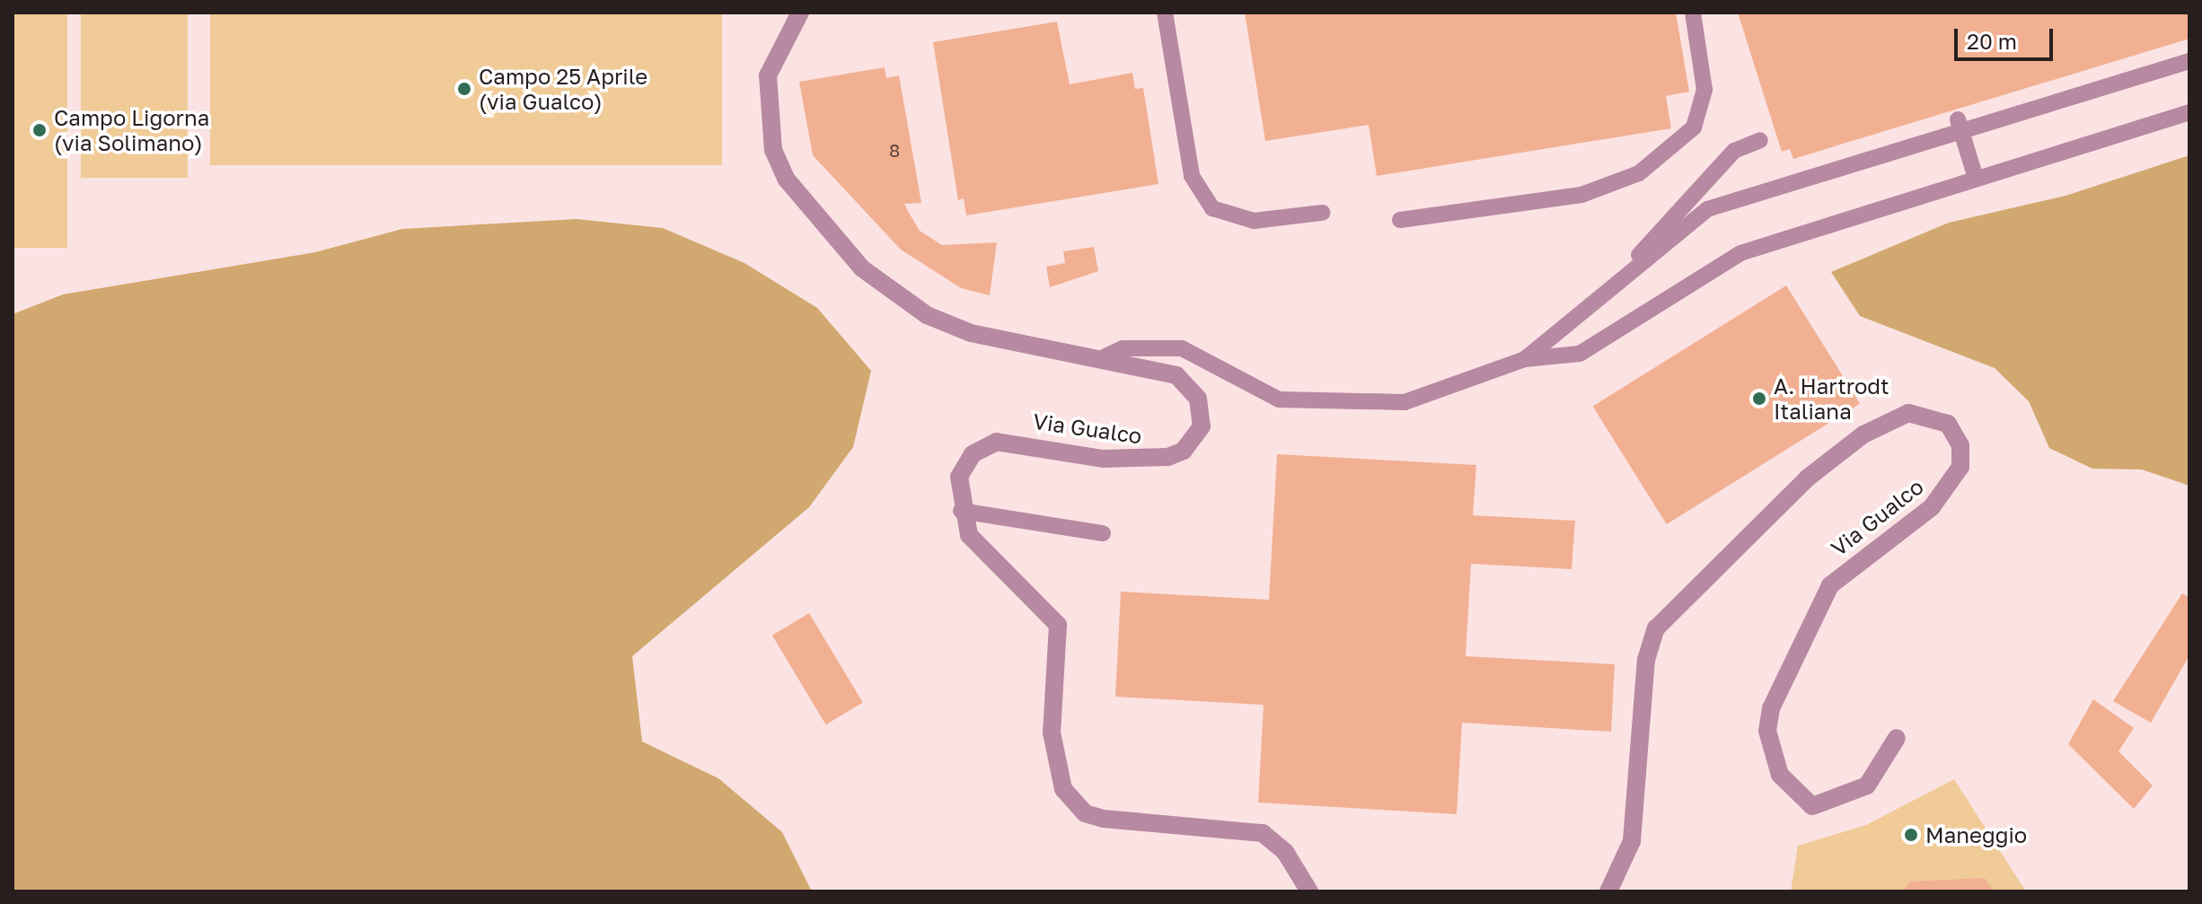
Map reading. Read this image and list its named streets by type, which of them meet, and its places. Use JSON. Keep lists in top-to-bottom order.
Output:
{
  "streets": {
    "street": ["Via Gualco"]
  },
  "places": [
    "Campo 25 Aprile (via Gualco)",
    "Campo Ligorna (via Solimano)",
    "A. Hartrodt Italiana",
    "Maneggio"
  ],
  "house_numbers": ["8"],
  "scale_bar": "20 m"
}
